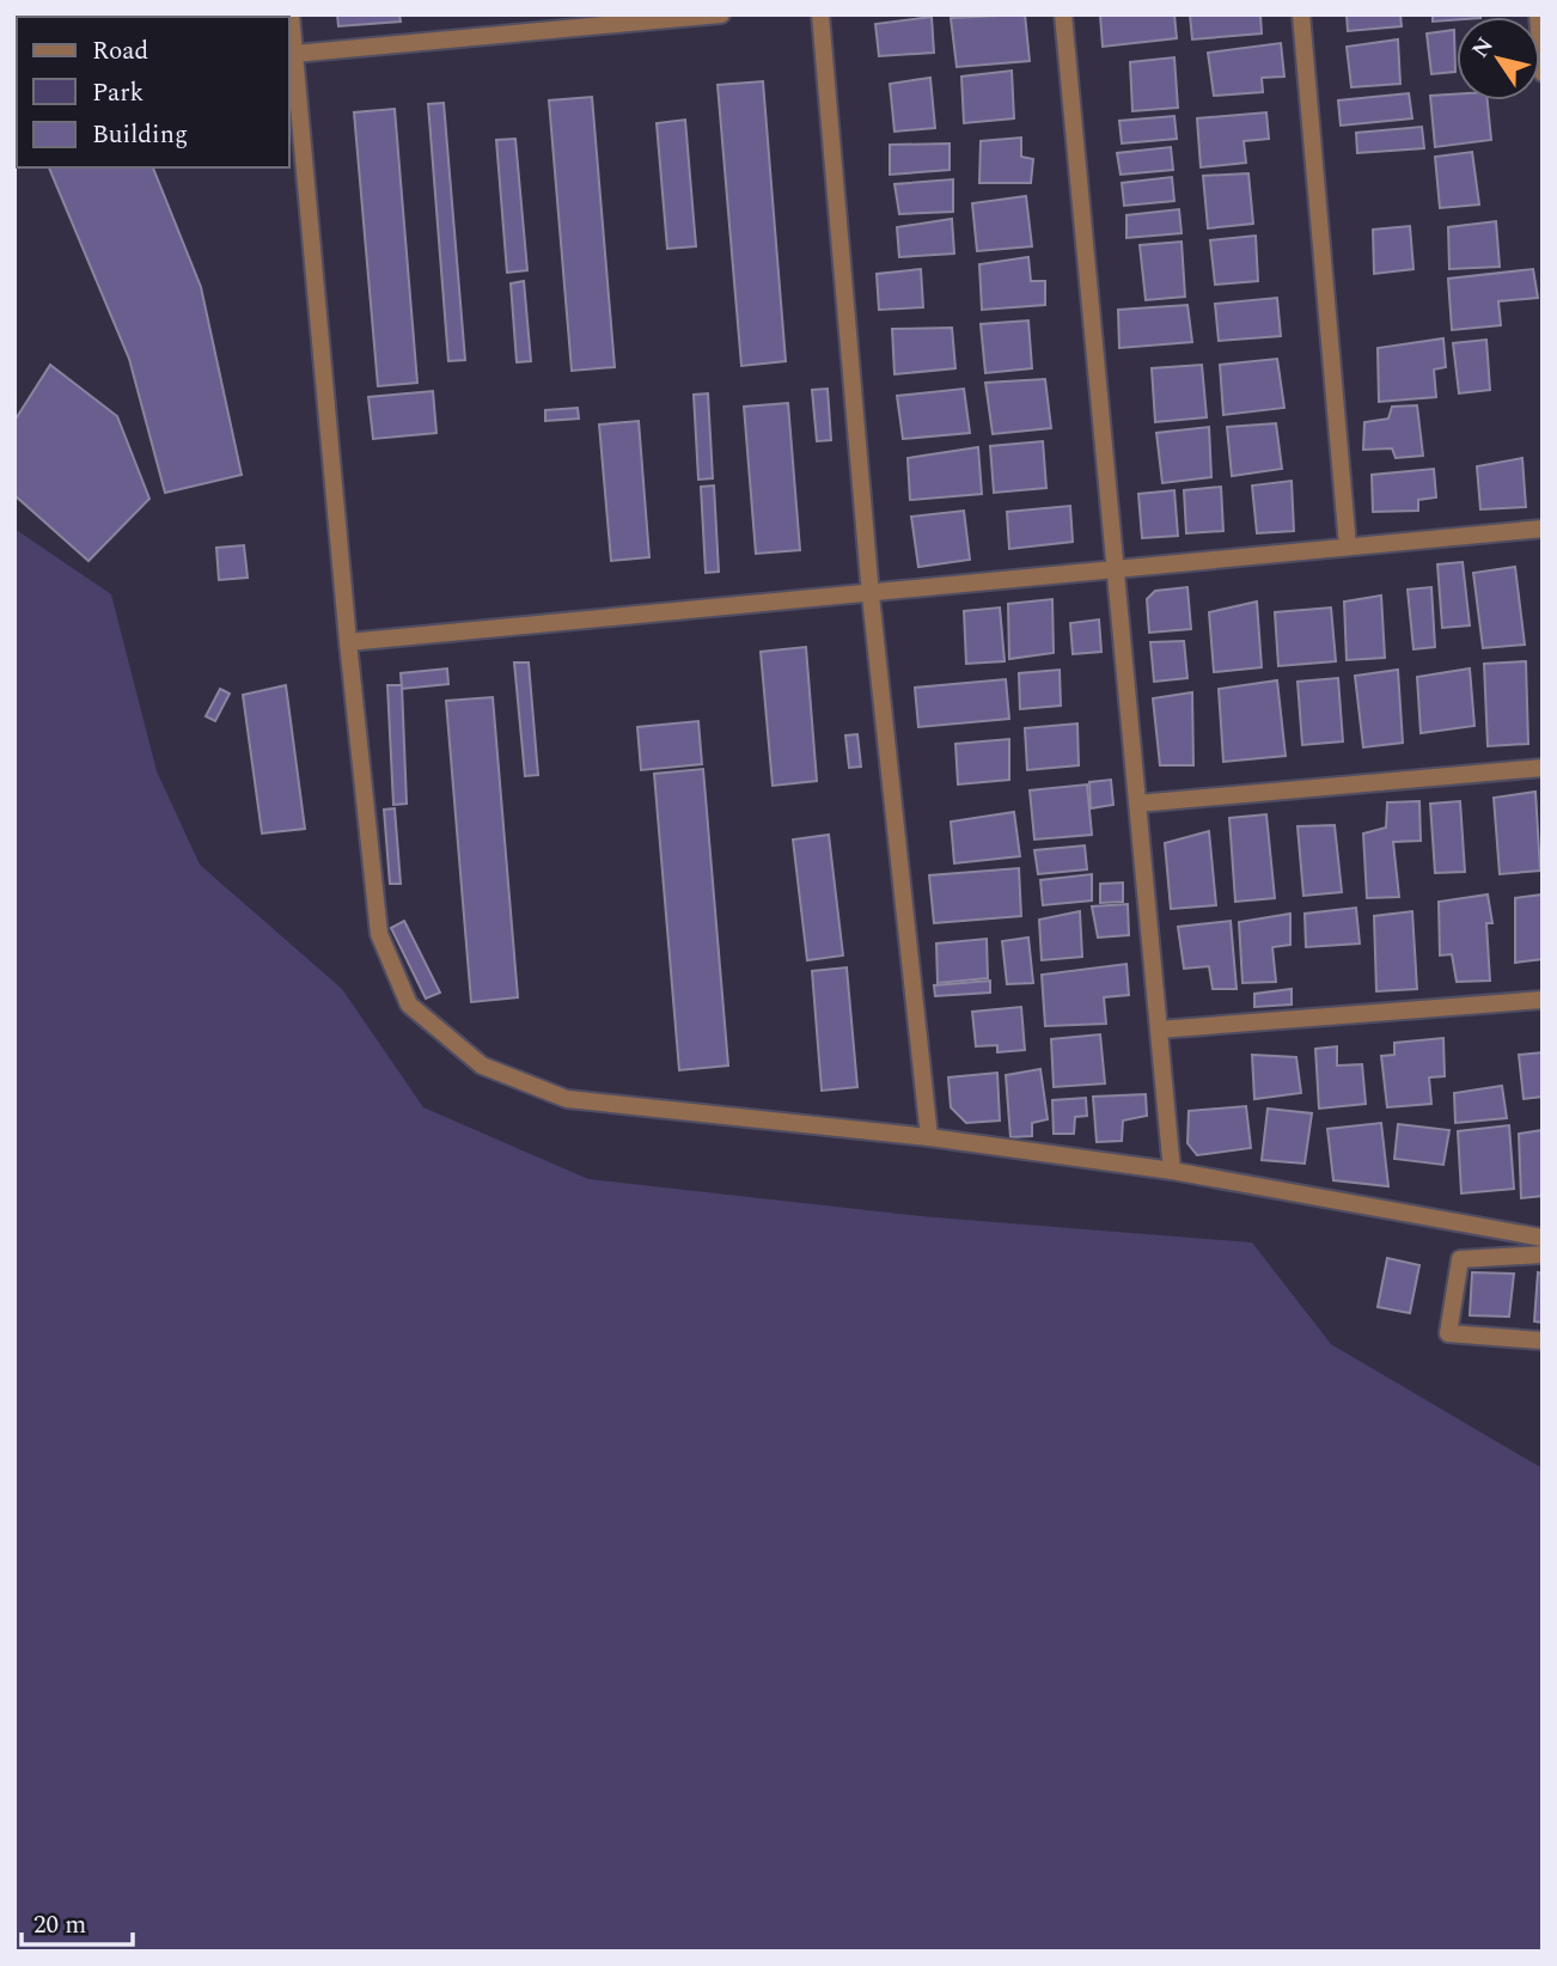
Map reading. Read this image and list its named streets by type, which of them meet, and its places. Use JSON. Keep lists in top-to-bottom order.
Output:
{
  "legend": ["Road", "Park", "Building"],
  "scale_bar": "20 m",
  "north": "top left"
}
